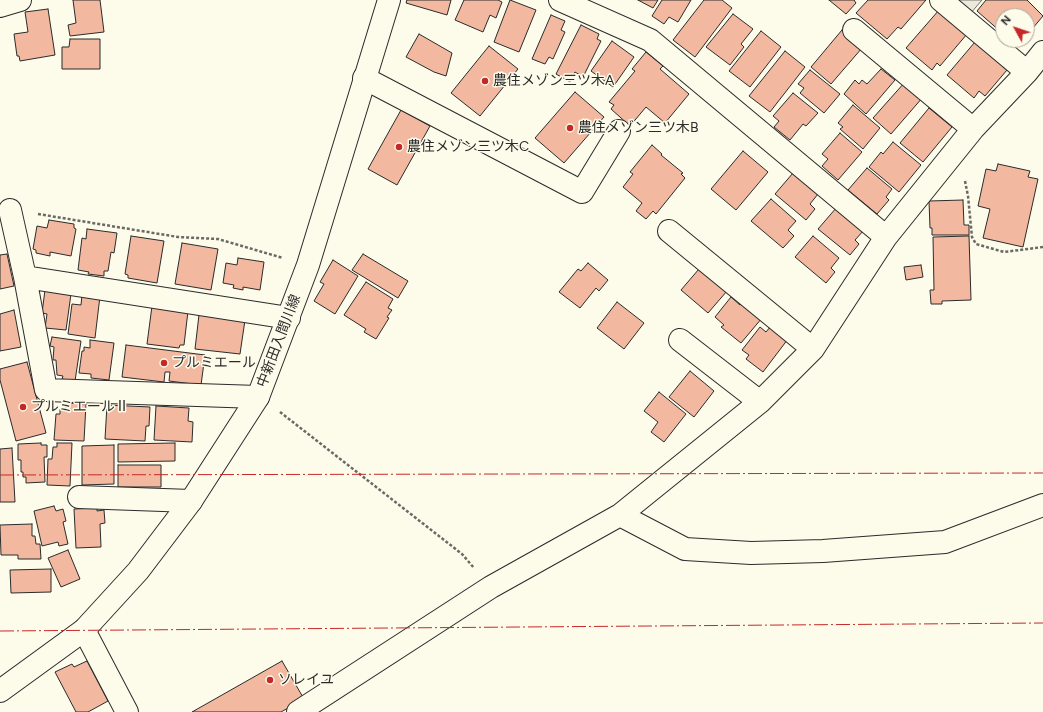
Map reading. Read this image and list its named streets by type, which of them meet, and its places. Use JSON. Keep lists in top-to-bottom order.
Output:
{
  "streets": {
    "street": ["中新田入間川線"]
  },
  "places": [
    "農住メゾン三ツ木A",
    "農住メゾン三ツ木B",
    "農住メゾン三ツ木C",
    "プルミエール",
    "プルミエールⅡ",
    "ソレイユ"
  ],
  "north": "top left"
}
